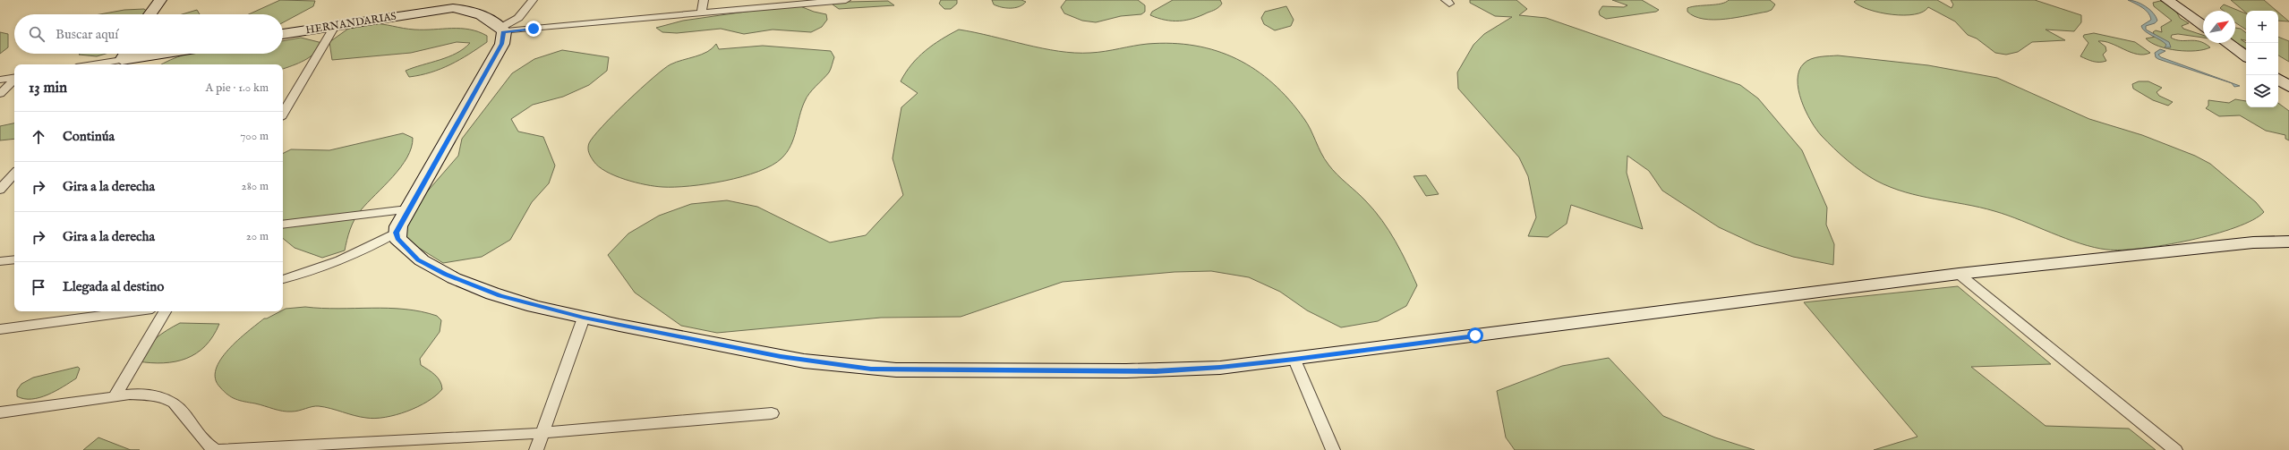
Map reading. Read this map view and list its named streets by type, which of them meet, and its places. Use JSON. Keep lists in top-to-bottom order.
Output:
{
  "streets": {
    "street": ["HERNANDARIAS"]
  },
  "north": "top right",
  "page": {
    "map_buttons": ["+", "−"],
    "search": "Buscar aquí",
    "heading": ["13 min", "A pie · 1.0 km"],
    "list": [
      ["Continúa", "700 m"],
      ["Gira a la derecha", "280 m"],
      ["Gira a la derecha", "20 m"],
      "Llegada al destino"
    ]
  }
}
